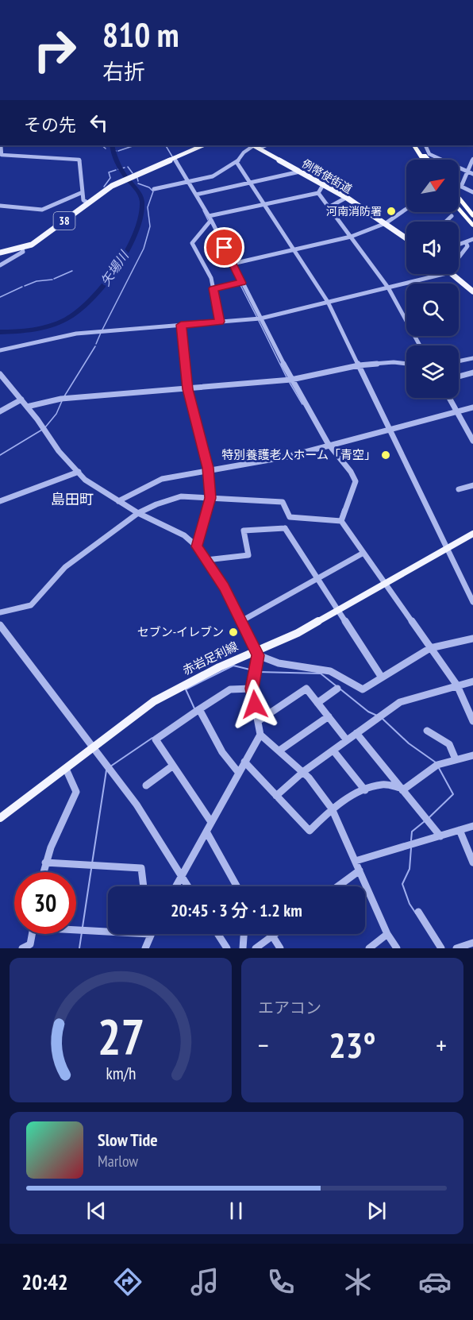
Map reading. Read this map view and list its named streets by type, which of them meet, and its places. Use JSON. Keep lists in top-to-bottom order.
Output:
{
  "streets": {
    "main road": ["例幣使街道", "38", "赤岩足利線"]
  },
  "districts": ["島田町"],
  "water": ["矢場川"],
  "places": ["河南消防署", "特別養護老人ホーム「青空」", "セブン-イレブン"],
  "north": "top right",
  "page": {
    "turn": ["810 m", "右折"],
    "then": "その先",
    "limit": "30",
    "trip": "20:45 · 3 分 · 1.2 km",
    "tile": "エアコン",
    "heat": ["−", "23°", "+"],
    "song": ["Slow Tide", "Marlow"],
    "tabs": "20:42",
    "gauge": ["27", "km/h"]
  }
}
